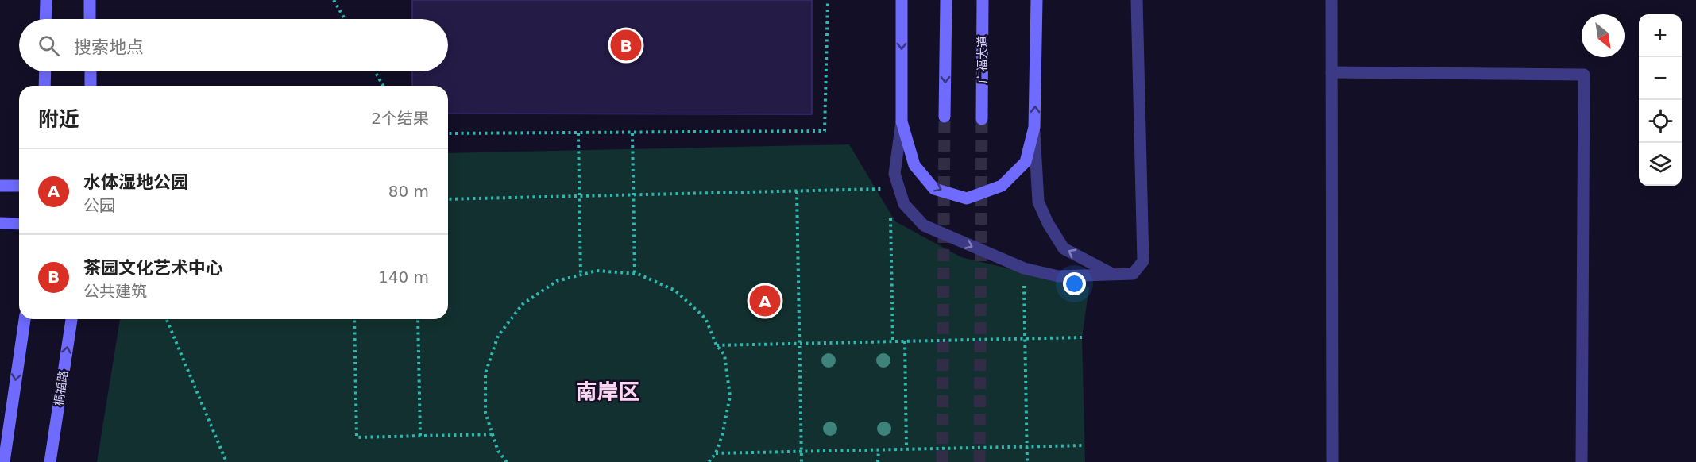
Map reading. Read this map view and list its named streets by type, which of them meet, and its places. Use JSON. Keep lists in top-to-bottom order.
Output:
{
  "streets": {
    "main road": ["广福大道", "桐福路"]
  },
  "districts": ["南岸区"],
  "north": "bottom right",
  "page": {
    "map_buttons": ["+", "−"],
    "search": "搜索地点",
    "pins": ["B", "A"],
    "heading": ["附近", "2个结果"],
    "list": [
      {
        "mark": "A",
        "name": "水体湿地公园",
        "note": "公园",
        "value": "80 m"
      },
      {
        "mark": "B",
        "name": "茶园文化艺术中心",
        "note": "公共建筑",
        "value": "140 m"
      }
    ]
  }
}
